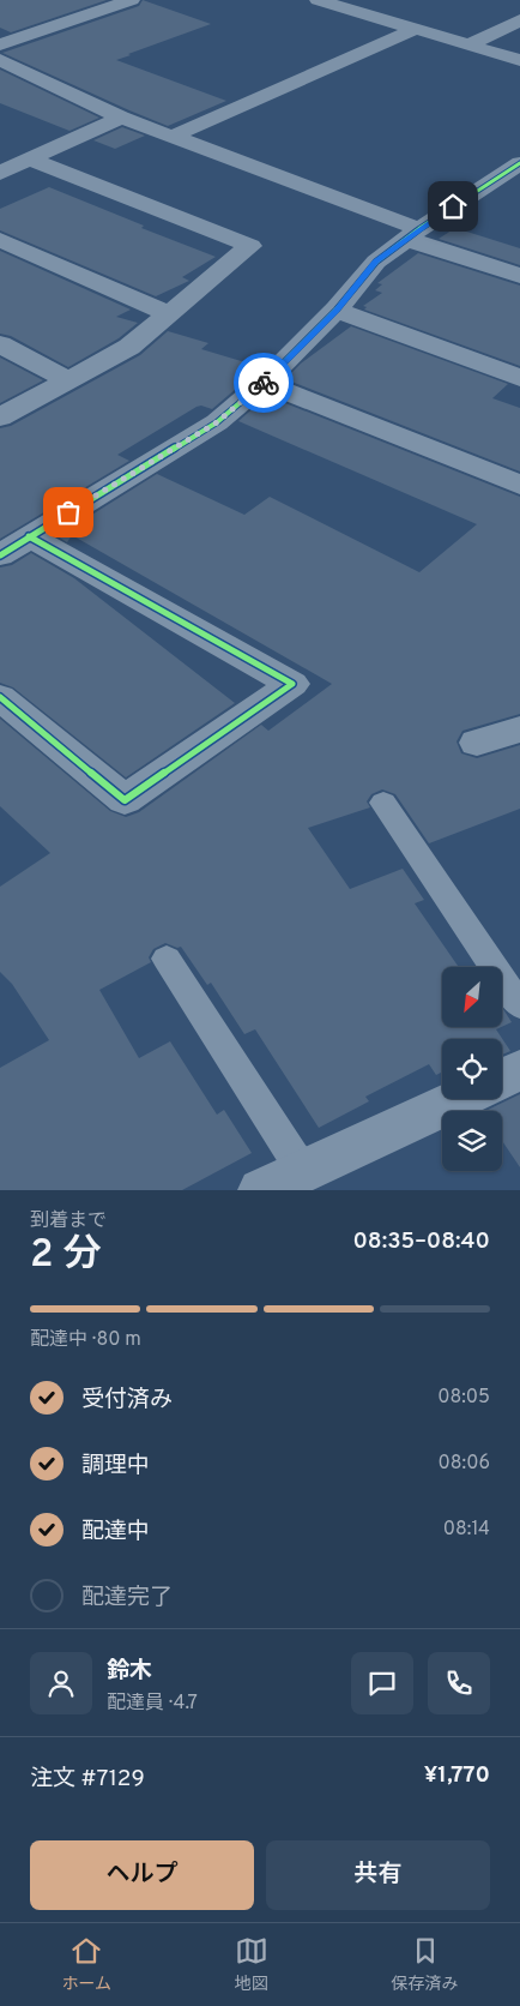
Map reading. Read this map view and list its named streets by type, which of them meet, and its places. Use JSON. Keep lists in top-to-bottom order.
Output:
{
  "north": "bottom left",
  "page": {
    "heading": ["2 分", "到着まで", "08:35–08:40"],
    "panel": [
      "鈴木",
      "配達員 · 4.7",
      "注文 #7129",
      "¥1,770"
    ],
    "bar": "配達中 · 80 m",
    "list": [
      ["受付済み", "08:05"],
      ["調理中", "08:06"],
      ["配達中", "08:14"],
      "配達完了"
    ],
    "buttons": ["ヘルプ", "共有"],
    "tabs": ["ホーム", "地図", "保存済み"]
  }
}
